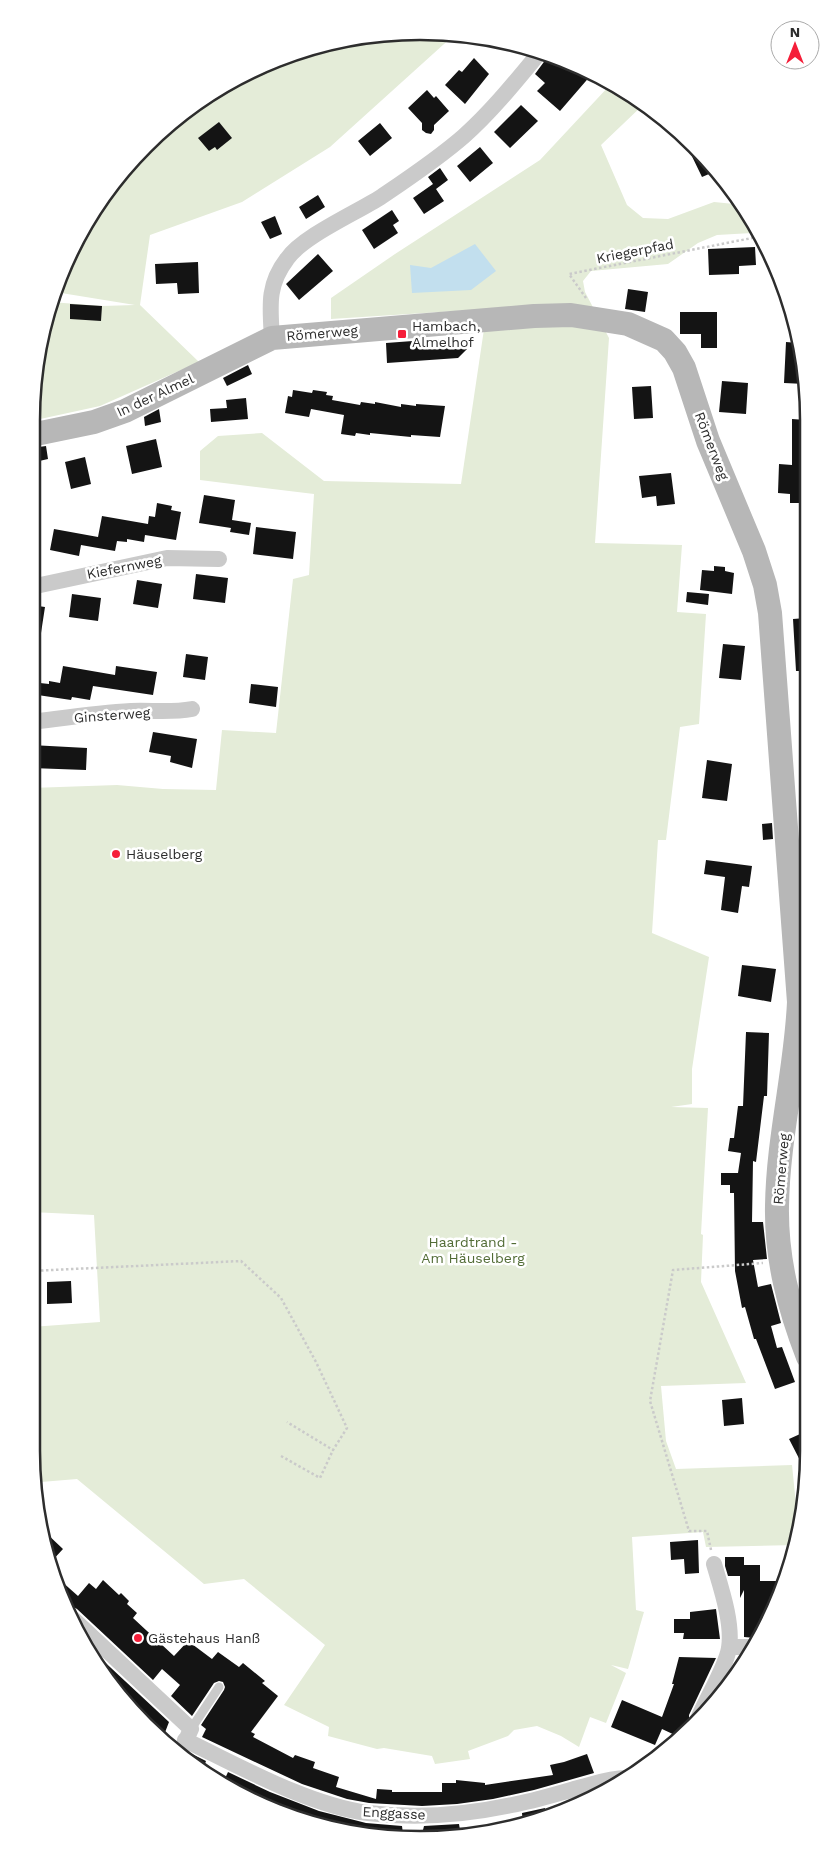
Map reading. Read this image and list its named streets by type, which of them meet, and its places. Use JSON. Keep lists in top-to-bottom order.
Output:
{
  "streets": {
    "street": [
      "Römerweg",
      "In der Almel",
      "Kiefernweg",
      "Ginsterweg",
      "Enggasse"
    ],
    "path": ["Kriegerpfad"]
  },
  "crossings": [
    ["Kriegerpfad", "Römerweg"],
    ["Römerweg", "In der Almel"]
  ],
  "parks": ["Haardtrand - Am Häuselberg"],
  "places": {
    "transit": ["Hambach, Almelhof"],
    "other": ["Häuselberg", "Gästehaus Hanß"]
  },
  "north": "top"
}
